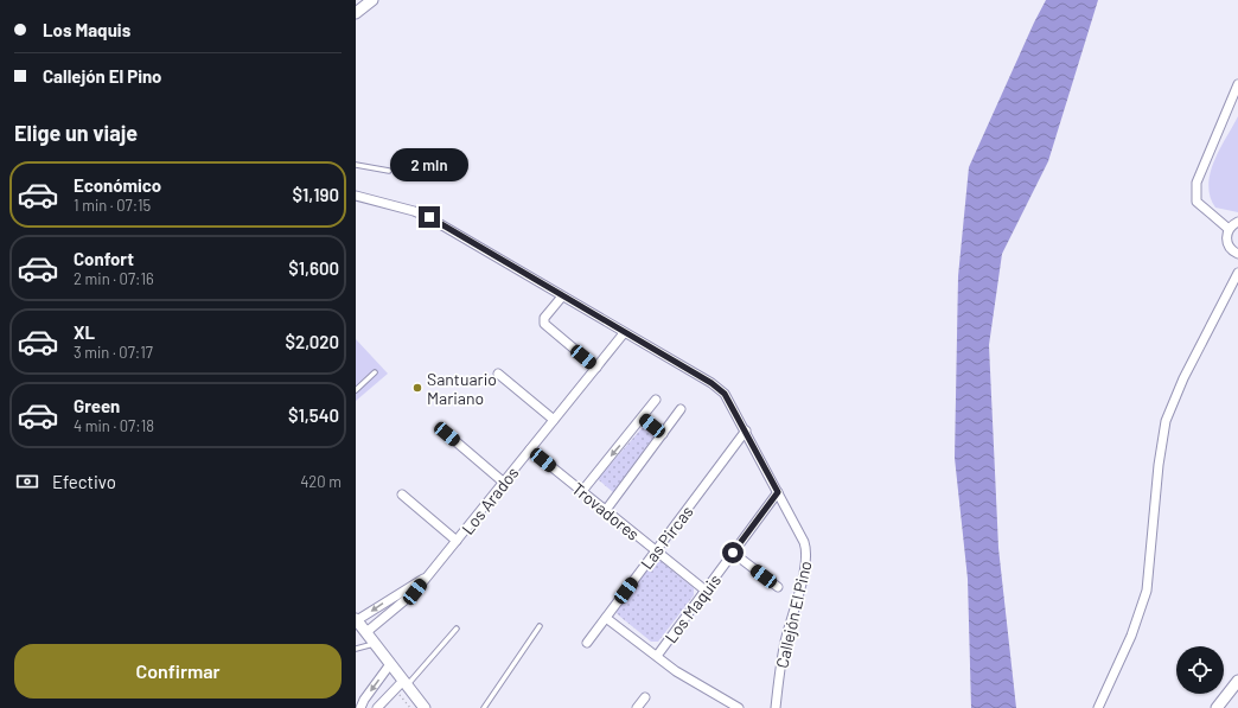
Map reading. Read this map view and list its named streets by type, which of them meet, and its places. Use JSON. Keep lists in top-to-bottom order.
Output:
{
  "streets": {
    "street": [
      "Los Arados",
      "Trovadores",
      "Las Pircas",
      "Los Maquis",
      "Callejón El Pino"
    ]
  },
  "crossings": [
    ["Los Arados", "Trovadores"],
    ["Los Arados", "Callejón El Pino"],
    ["Trovadores", "Las Pircas"],
    ["Trovadores", "Los Maquis"],
    ["Las Pircas", "Callejón El Pino"],
    ["Los Maquis", "Callejón El Pino"]
  ],
  "places": ["Santuario Mariano"],
  "page": {
    "banner": ["Los Maquis", "Callejón El Pino"],
    "heading": "Elige un viaje",
    "bubble": "2 min",
    "list": [
      {
        "name": "Económico",
        "note": "1 min · 07:15",
        "value": "$1,190"
      },
      {
        "name": "Confort",
        "note": "2 min · 07:16",
        "value": "$1,600"
      },
      {
        "name": "XL",
        "note": "3 min · 07:17",
        "value": "$2,020"
      },
      {
        "name": "Green",
        "note": "4 min · 07:18",
        "value": "$1,540"
      }
    ],
    "pay": ["Efectivo", "420 m"],
    "buttons": "Confirmar"
  }
}
